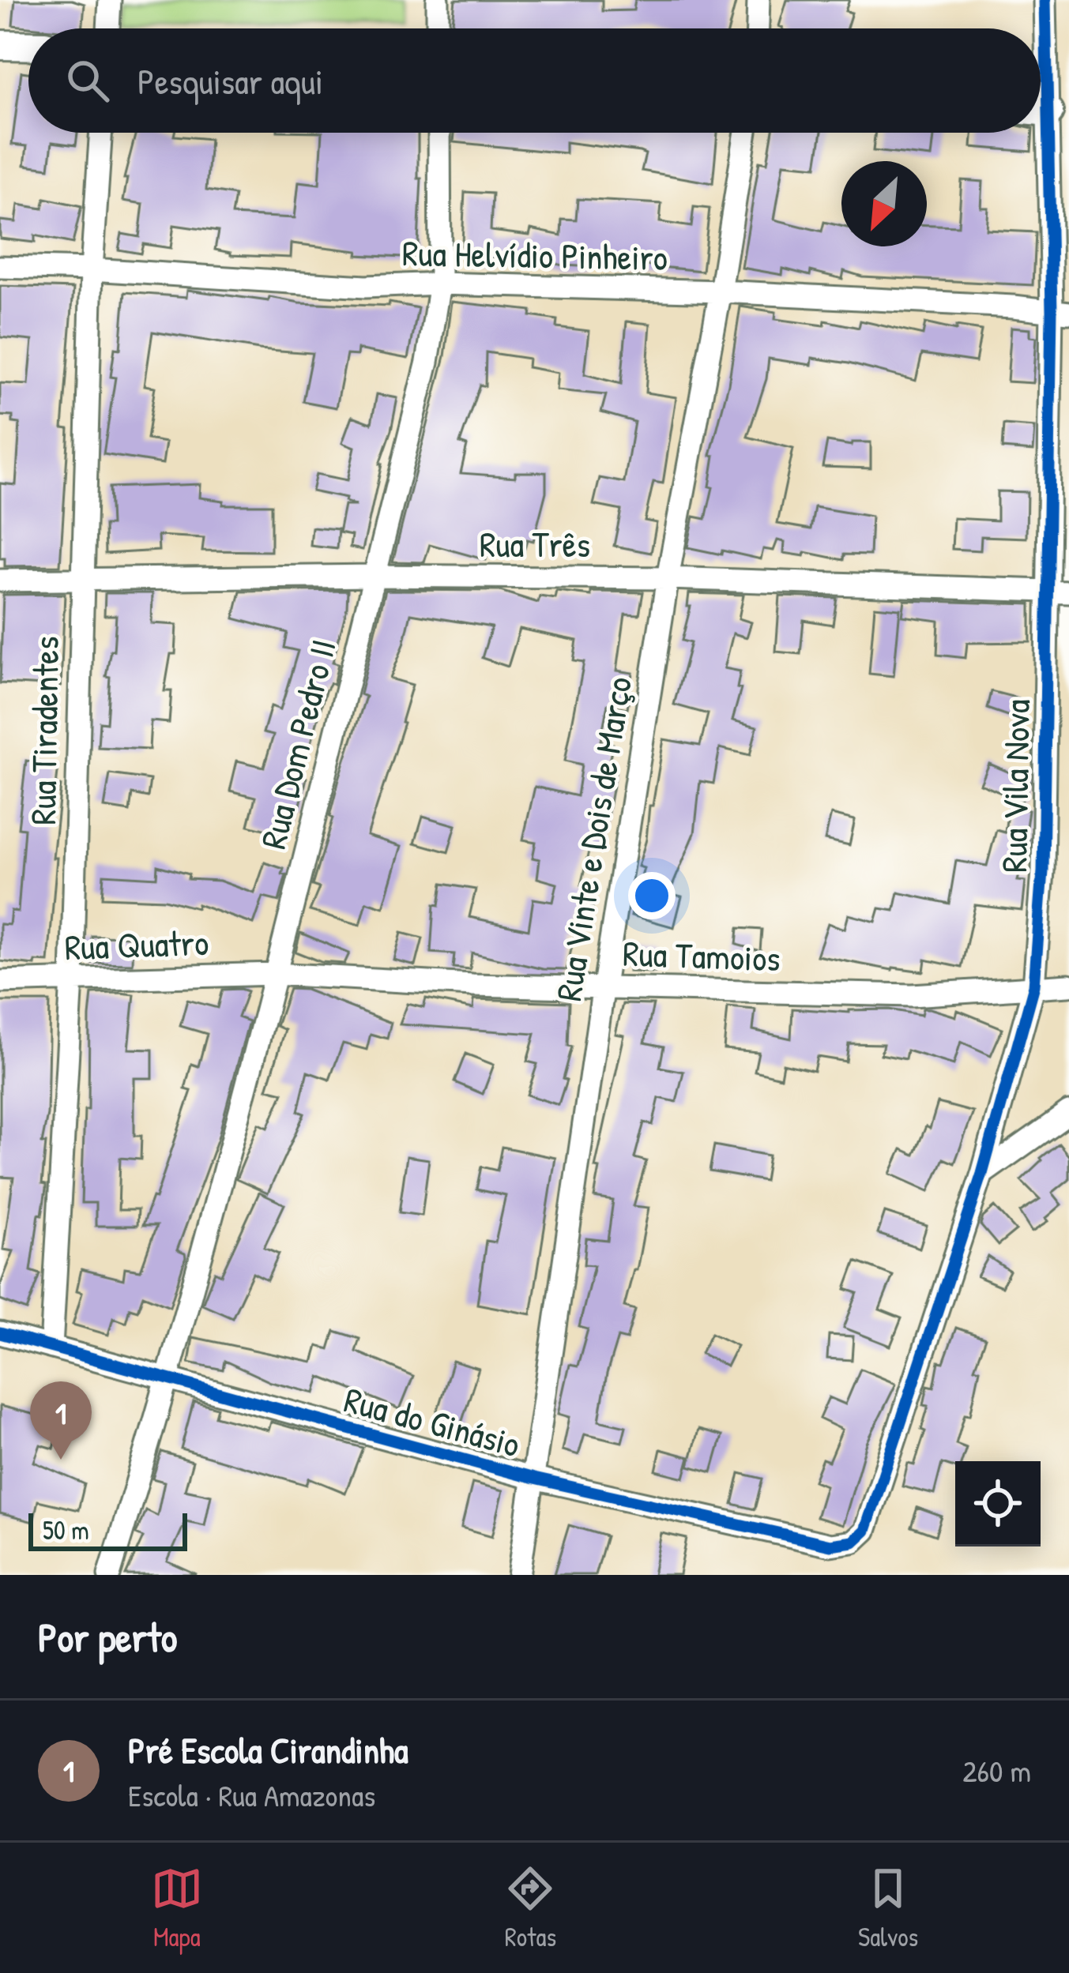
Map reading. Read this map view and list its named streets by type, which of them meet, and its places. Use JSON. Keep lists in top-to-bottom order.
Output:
{
  "streets": {
    "street": [
      "Rua Helvídio Pinheiro",
      "Rua Três",
      "Rua Tiradentes",
      "Rua Dom Pedro II",
      "Rua Vila Nova",
      "Rua Vinte e Dois de Março",
      "Rua Quatro",
      "Rua Tamoios",
      "Rua do Ginásio"
    ]
  },
  "crossings": [
    ["Rua Helvídio Pinheiro", "Rua Tiradentes"],
    ["Rua Helvídio Pinheiro", "Rua Dom Pedro II"],
    ["Rua Helvídio Pinheiro", "Rua Vila Nova"],
    ["Rua Helvídio Pinheiro", "Rua Vinte e Dois de Março"],
    ["Rua Três", "Rua Tiradentes"],
    ["Rua Três", "Rua Dom Pedro II"],
    ["Rua Três", "Rua Vila Nova"],
    ["Rua Três", "Rua Vinte e Dois de Março"],
    ["Rua Tiradentes", "Rua Quatro"],
    ["Rua Tiradentes", "Rua do Ginásio"],
    ["Rua Dom Pedro II", "Rua Quatro"],
    ["Rua Dom Pedro II", "Rua Tamoios"],
    ["Rua Dom Pedro II", "Rua do Ginásio"],
    ["Rua Vila Nova", "Rua Tamoios"],
    ["Rua Vila Nova", "Rua do Ginásio"],
    ["Rua Vinte e Dois de Março", "Rua Tamoios"],
    ["Rua Vinte e Dois de Março", "Rua do Ginásio"],
    ["Rua Quatro", "Rua Tamoios"]
  ],
  "scale_bar": "50 m",
  "north": "bottom left",
  "page": {
    "search": "Pesquisar aqui",
    "pins": "1",
    "scale": "50 m",
    "heading": "Por perto",
    "list": [
      {
        "mark": "1",
        "name": "Pré Escola Cirandinha",
        "note": "Escola · Rua Amazonas",
        "value": "260 m"
      }
    ],
    "nav": ["Mapa", "Rotas", "Salvos"]
  }
}
